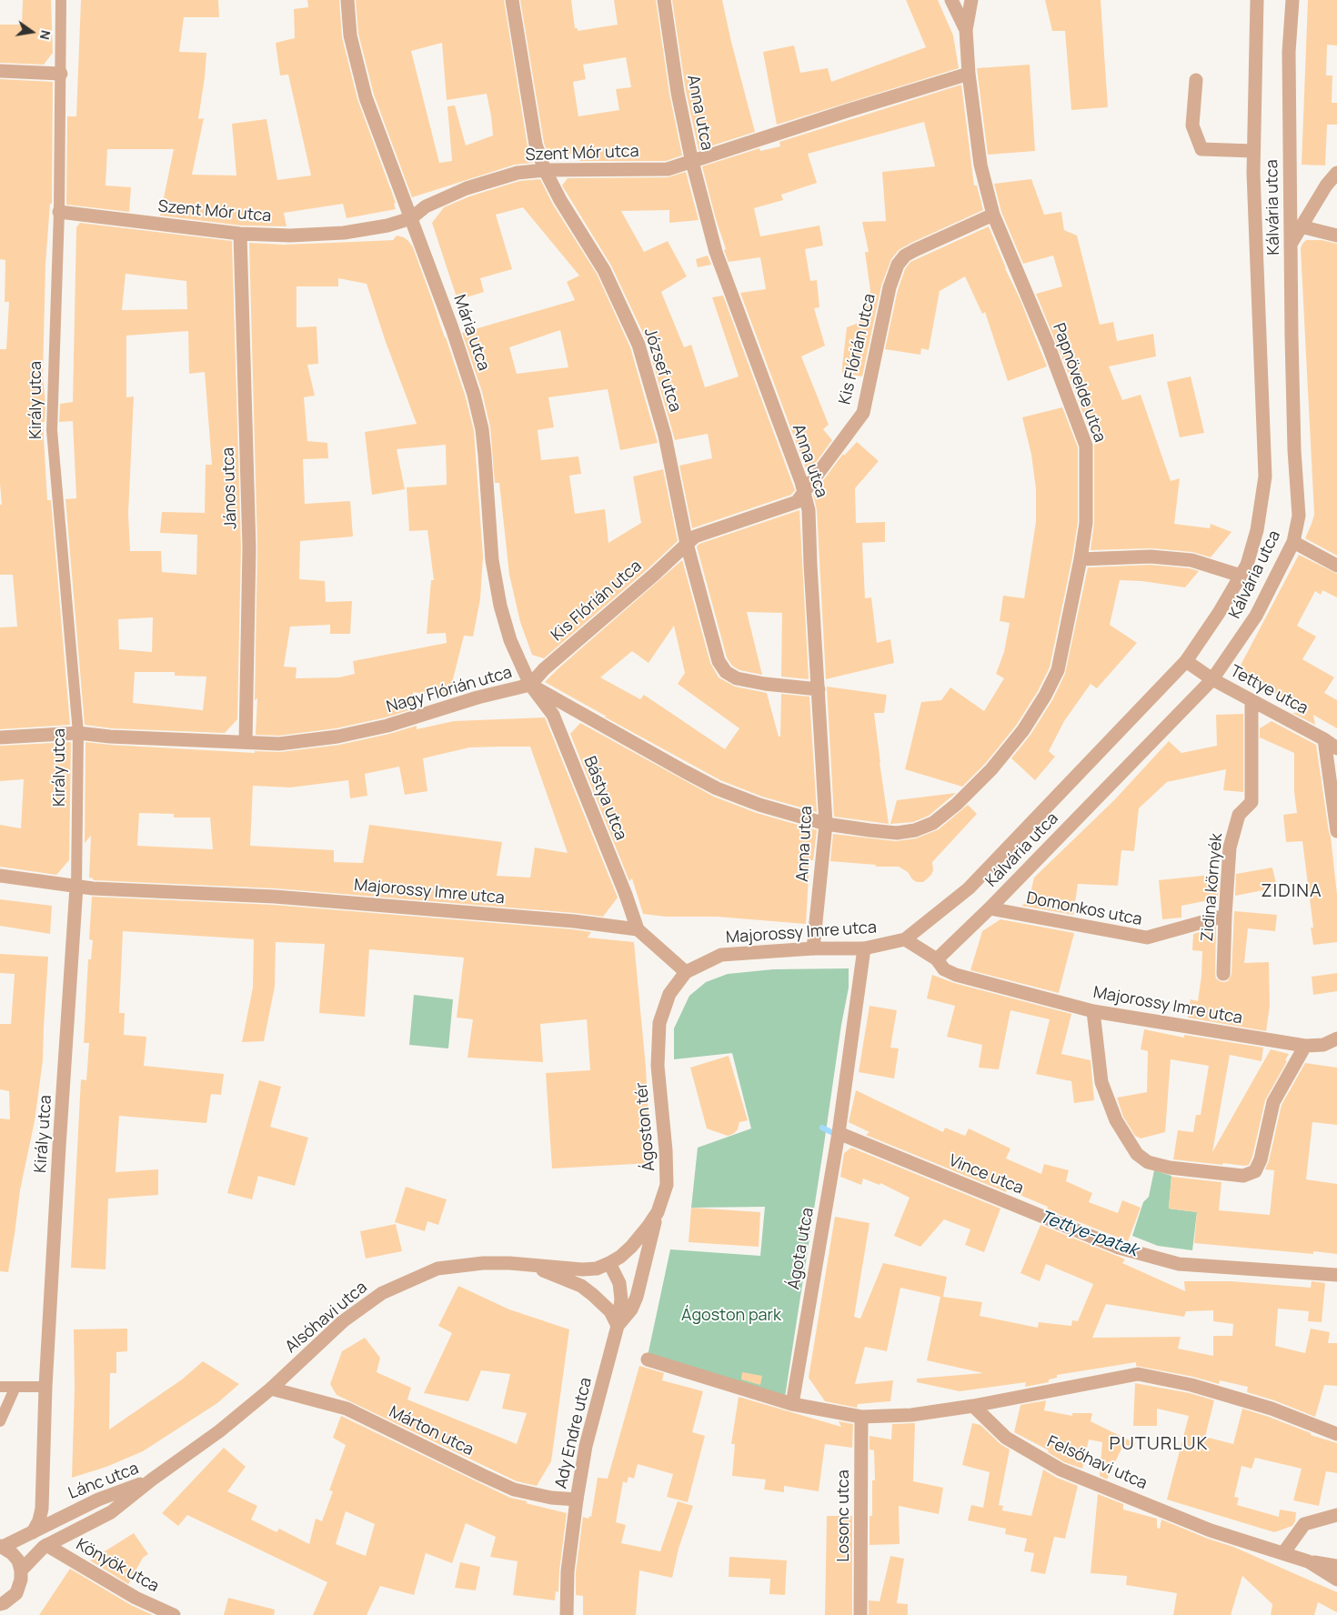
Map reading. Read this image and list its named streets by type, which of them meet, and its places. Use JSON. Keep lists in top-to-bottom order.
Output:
{
  "streets": {
    "street": [
      "Anna utca",
      "Szent Mór utca",
      "Kálvária utca",
      "Mária utca",
      "Kis Flórián utca",
      "József utca",
      "Papnövelde utca",
      "Király utca",
      "János utca",
      "Nagy Flórián utca",
      "Tettye utca",
      "Bástya utca",
      "Zidina környék",
      "Majorossy Imre utca",
      "Domonkos utca",
      "Ágoston tér",
      "Vince utca",
      "Ágota utca",
      "Alsóhavi utca",
      "Márton utca",
      "Ady Endre utca",
      "Felsőhavi utca",
      "Lánc utca",
      "Losonc utca",
      "Könyök utca"
    ]
  },
  "crossings": [
    ["Anna utca", "Szent Mór utca"],
    ["Anna utca", "Kis Flórián utca"],
    ["Anna utca", "József utca"],
    ["Anna utca", "Papnövelde utca"],
    ["Anna utca", "Nagy Flórián utca"],
    ["Anna utca", "Majorossy Imre utca"],
    ["Szent Mór utca", "Mária utca"],
    ["Szent Mór utca", "József utca"],
    ["Szent Mór utca", "Papnövelde utca"],
    ["Szent Mór utca", "Király utca"],
    ["Szent Mór utca", "János utca"],
    ["Kálvária utca", "Tettye utca"],
    ["Kálvária utca", "Majorossy Imre utca"],
    ["Kálvária utca", "Domonkos utca"],
    ["Mária utca", "Kis Flórián utca"],
    ["Mária utca", "Nagy Flórián utca"],
    ["Mária utca", "Bástya utca"],
    ["Kis Flórián utca", "József utca"],
    ["Kis Flórián utca", "Papnövelde utca"],
    ["Kis Flórián utca", "Nagy Flórián utca"],
    ["Kis Flórián utca", "Bástya utca"],
    ["Papnövelde utca", "Nagy Flórián utca"],
    ["Király utca", "Nagy Flórián utca"],
    ["Király utca", "Majorossy Imre utca"],
    ["Király utca", "Lánc utca"],
    ["János utca", "Nagy Flórián utca"],
    ["Nagy Flórián utca", "Bástya utca"],
    ["Tettye utca", "Zidina környék"],
    ["Bástya utca", "Majorossy Imre utca"],
    ["Zidina környék", "Domonkos utca"],
    ["Majorossy Imre utca", "Ágoston tér"],
    ["Majorossy Imre utca", "Ágota utca"],
    ["Ágoston tér", "Alsóhavi utca"],
    ["Ágoston tér", "Ady Endre utca"],
    ["Vince utca", "Ágota utca"],
    ["Alsóhavi utca", "Márton utca"],
    ["Alsóhavi utca", "Ady Endre utca"],
    ["Alsóhavi utca", "Lánc utca"],
    ["Márton utca", "Ady Endre utca"],
    ["Lánc utca", "Könyök utca"]
  ],
  "districts": ["ZIDINA", "PUTURLUK"],
  "water": ["Tettye-patak"],
  "parks": ["Ágoston park"],
  "north": "right"
}
